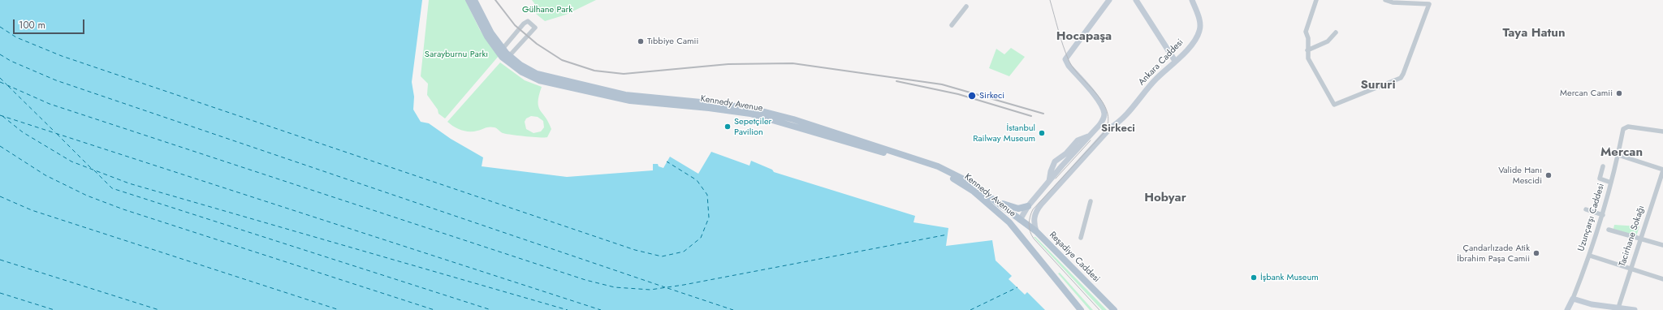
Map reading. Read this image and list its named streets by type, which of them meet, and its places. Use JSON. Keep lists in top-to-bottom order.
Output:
{
  "streets": {
    "main road": [
      "Ankara Caddesi",
      "Kennedy Avenue",
      "Uzunçarşı Caddesi",
      "Reşadiye Caddesi"
    ],
    "street": ["Tacirhane Sokağı"]
  },
  "crossings": [
    ["Ankara Caddesi", "Reşadiye Caddesi"],
    ["Kennedy Avenue", "Reşadiye Caddesi"]
  ],
  "districts": [
    "Taya Hatun",
    "Hocapaşa",
    "Sururi",
    "Sirkeci",
    "Mercan",
    "Hobyar"
  ],
  "parks": ["Gülhane Park", "Sarayburnu Parkı"],
  "places": [
    "Tıbbiye Camii",
    "Mercan Camii",
    "Sirkeci",
    "Sepetçiler Pavilion",
    "İstanbul Railway Museum",
    "Valide Hanı Mescidi",
    "Çandarlızade Atik İbrahim Paşa Camii",
    "İşbank Museum"
  ],
  "scale_bar": "100 m"
}
